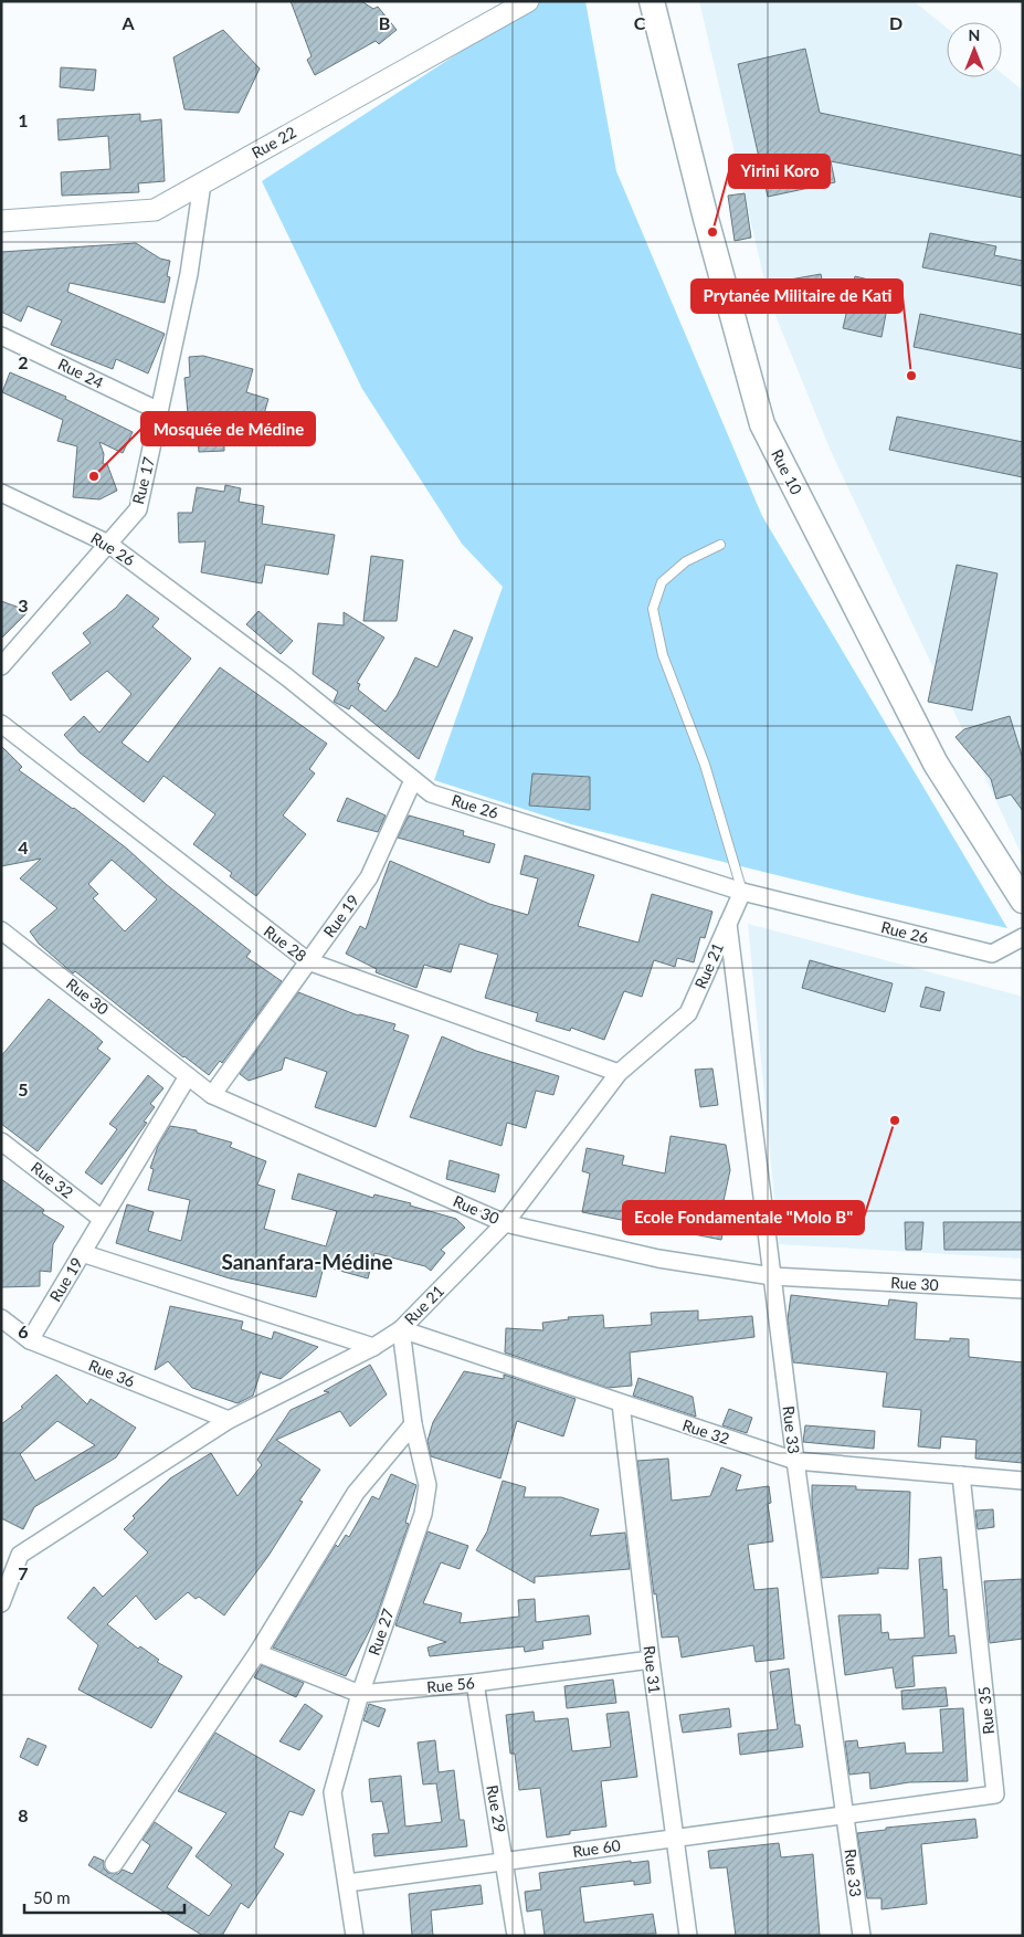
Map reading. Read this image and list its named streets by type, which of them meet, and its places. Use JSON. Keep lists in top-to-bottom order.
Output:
{
  "streets": {
    "main road": ["Rue 10"],
    "street": [
      "Rue 22",
      "Rue 24",
      "Rue 17",
      "Rue 26",
      "Rue 19",
      "Rue 28",
      "Rue 21",
      "Rue 30",
      "Rue 32",
      "Rue 36",
      "Rue 33",
      "Rue 27",
      "Rue 31",
      "Rue 56",
      "Rue 35",
      "Rue 29",
      "Rue 60"
    ]
  },
  "crossings": [
    ["Rue 22", "Rue 17"],
    ["Rue 24", "Rue 17"],
    ["Rue 17", "Rue 26"],
    ["Rue 26", "Rue 19"],
    ["Rue 26", "Rue 21"],
    ["Rue 19", "Rue 28"],
    ["Rue 19", "Rue 30"],
    ["Rue 19", "Rue 32"],
    ["Rue 19", "Rue 36"],
    ["Rue 28", "Rue 21"],
    ["Rue 21", "Rue 30"],
    ["Rue 21", "Rue 32"],
    ["Rue 21", "Rue 36"],
    ["Rue 21", "Rue 33"],
    ["Rue 21", "Rue 27"],
    ["Rue 30", "Rue 33"],
    ["Rue 32", "Rue 33"],
    ["Rue 32", "Rue 27"],
    ["Rue 32", "Rue 31"],
    ["Rue 32", "Rue 35"],
    ["Rue 33", "Rue 35"],
    ["Rue 33", "Rue 60"],
    ["Rue 27", "Rue 56"],
    ["Rue 27", "Rue 60"],
    ["Rue 31", "Rue 56"],
    ["Rue 31", "Rue 60"],
    ["Rue 56", "Rue 29"],
    ["Rue 35", "Rue 60"],
    ["Rue 29", "Rue 60"]
  ],
  "districts": ["Sananfara-Médine"],
  "places": [
    "Yirini Koro",
    "Prytanée Militaire de Kati",
    "Mosquée de Médine",
    "Ecole Fondamentale \"Molo B\""
  ],
  "scale_bar": "50 m",
  "north": "top",
  "grid": {
    "columns": [
      "A",
      "B",
      "C",
      "D"
    ],
    "rows": [
      "1",
      "2",
      "3",
      "4",
      "5",
      "6",
      "7",
      "8"
    ]
  }
}
